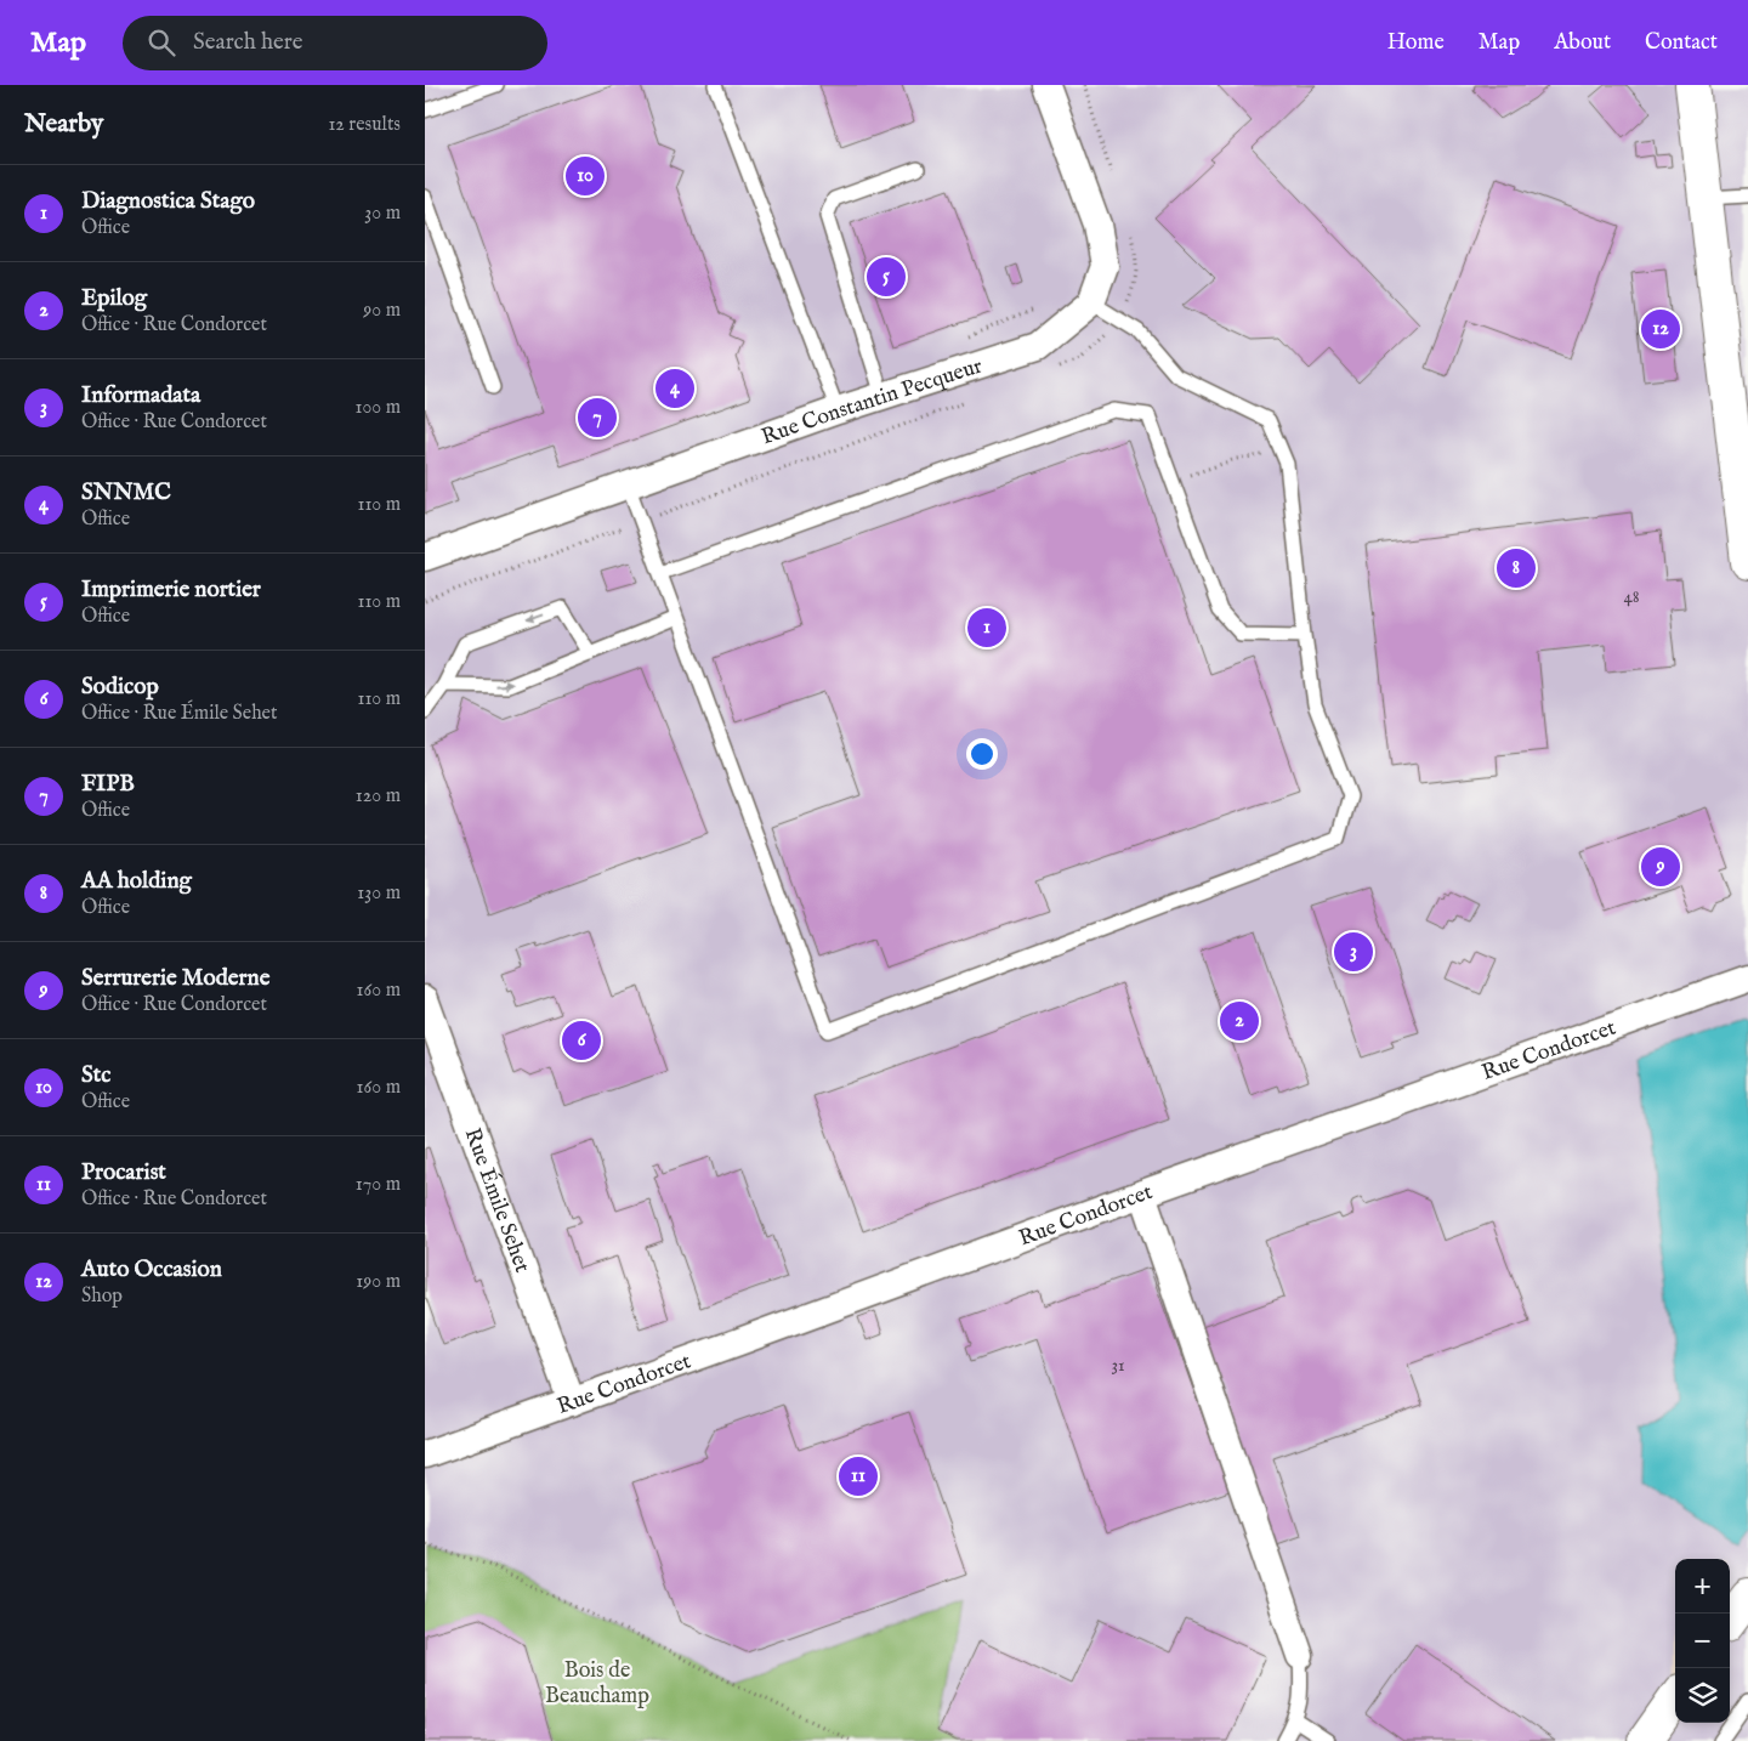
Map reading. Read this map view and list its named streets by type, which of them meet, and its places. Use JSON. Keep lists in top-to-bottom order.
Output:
{
  "streets": {
    "street": ["Rue Constantin Pecqueur", "Rue Condorcet", "Rue Émile Sehet"]
  },
  "crossings": [
    ["Rue Condorcet", "Rue Émile Sehet"]
  ],
  "parks": ["Bois de Beauchamp"],
  "house_numbers": ["48", "31"],
  "page": {
    "header": "Map",
    "search": "Search here",
    "nav": [
      "Home",
      "Map",
      "About",
      "Contact"
    ],
    "heading": ["Nearby", "12 results"],
    "pins": [
      "10",
      "5",
      "12",
      "4",
      "7",
      "8",
      "1",
      "9",
      "3",
      "2",
      "6",
      "11"
    ],
    "list": [
      {
        "mark": "1",
        "name": "Diagnostica Stago",
        "note": "Office",
        "value": "30 m"
      },
      {
        "mark": "2",
        "name": "Epilog",
        "note": "Office · Rue Condorcet",
        "value": "90 m"
      },
      {
        "mark": "3",
        "name": "Informadata",
        "note": "Office · Rue Condorcet",
        "value": "100 m"
      },
      {
        "mark": "4",
        "name": "SNNMC",
        "note": "Office",
        "value": "110 m"
      },
      {
        "mark": "5",
        "name": "Imprimerie nortier",
        "note": "Office",
        "value": "110 m"
      },
      {
        "mark": "6",
        "name": "Sodicop",
        "note": "Office · Rue Émile Sehet",
        "value": "110 m"
      },
      {
        "mark": "7",
        "name": "FIPB",
        "note": "Office",
        "value": "120 m"
      },
      {
        "mark": "8",
        "name": "AA holding",
        "note": "Office",
        "value": "130 m"
      },
      {
        "mark": "9",
        "name": "Serrurerie Moderne",
        "note": "Office · Rue Condorcet",
        "value": "160 m"
      },
      {
        "mark": "10",
        "name": "Stc",
        "note": "Office",
        "value": "160 m"
      },
      {
        "mark": "11",
        "name": "Procarist",
        "note": "Office · Rue Condorcet",
        "value": "170 m"
      },
      {
        "mark": "12",
        "name": "Auto Occasion",
        "note": "Shop",
        "value": "190 m"
      }
    ],
    "map_buttons": ["+", "−"]
  }
}
